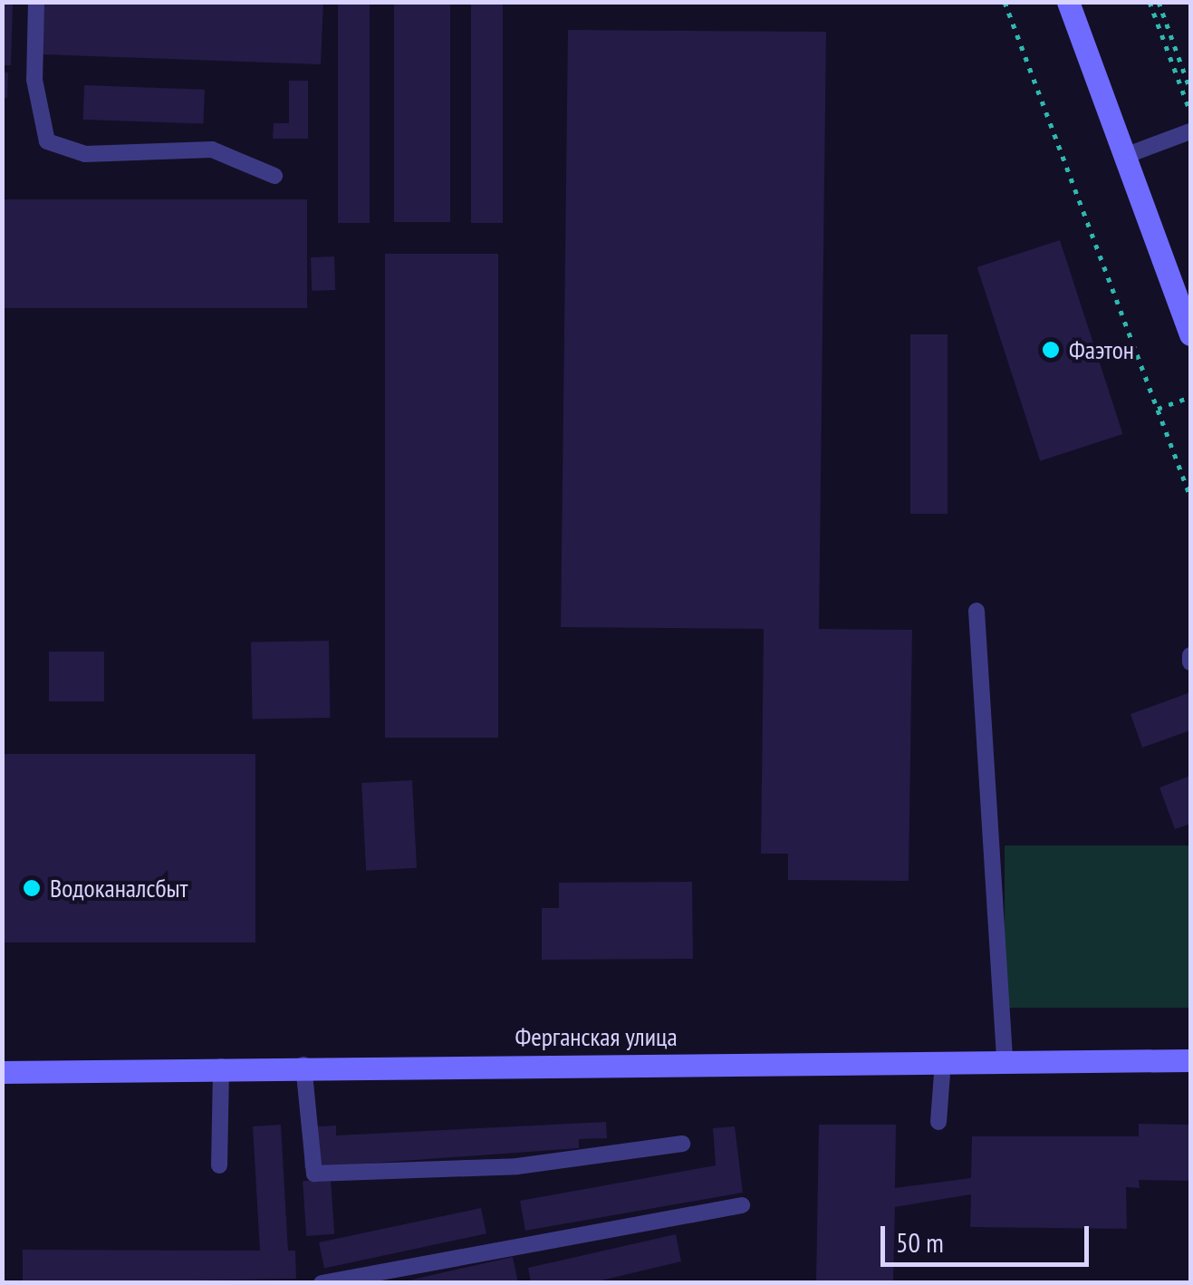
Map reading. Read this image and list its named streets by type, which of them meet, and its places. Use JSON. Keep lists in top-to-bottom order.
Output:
{
  "streets": {
    "street": ["Ферганская улица"]
  },
  "places": ["Фаэтон", "Водоканалсбыт"],
  "scale_bar": "50 m"
}
